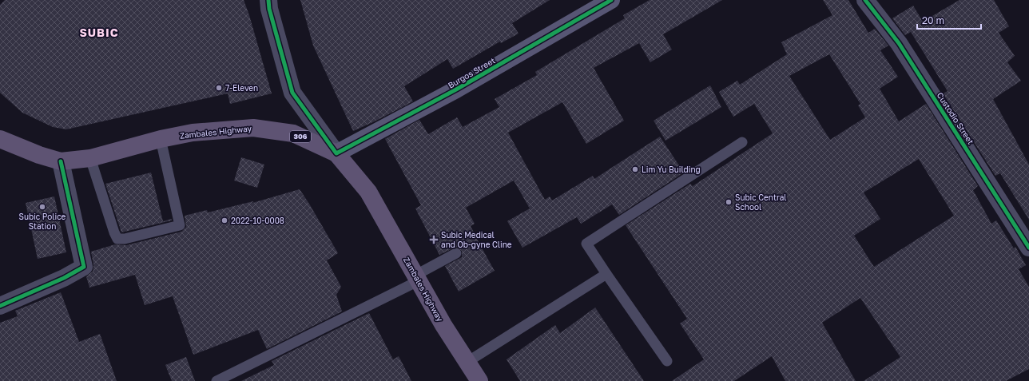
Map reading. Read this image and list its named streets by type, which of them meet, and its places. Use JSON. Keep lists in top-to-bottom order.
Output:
{
  "streets": {
    "main road": ["Zambales Highway", "306"],
    "street": ["Burgos Street", "Custodio Street"]
  },
  "crossings": [
    ["Burgos Street", "Zambales Highway"]
  ],
  "districts": ["SUBIC"],
  "places": {
    "other": [
      "7-Eleven",
      "Lim Yu Building",
      "Subic Central School",
      "Subic Police Station",
      "2022-10-0008"
    ],
    "health": ["Subic Medical and Ob-gyne Cline"]
  },
  "scale_bar": "20 m"
}
